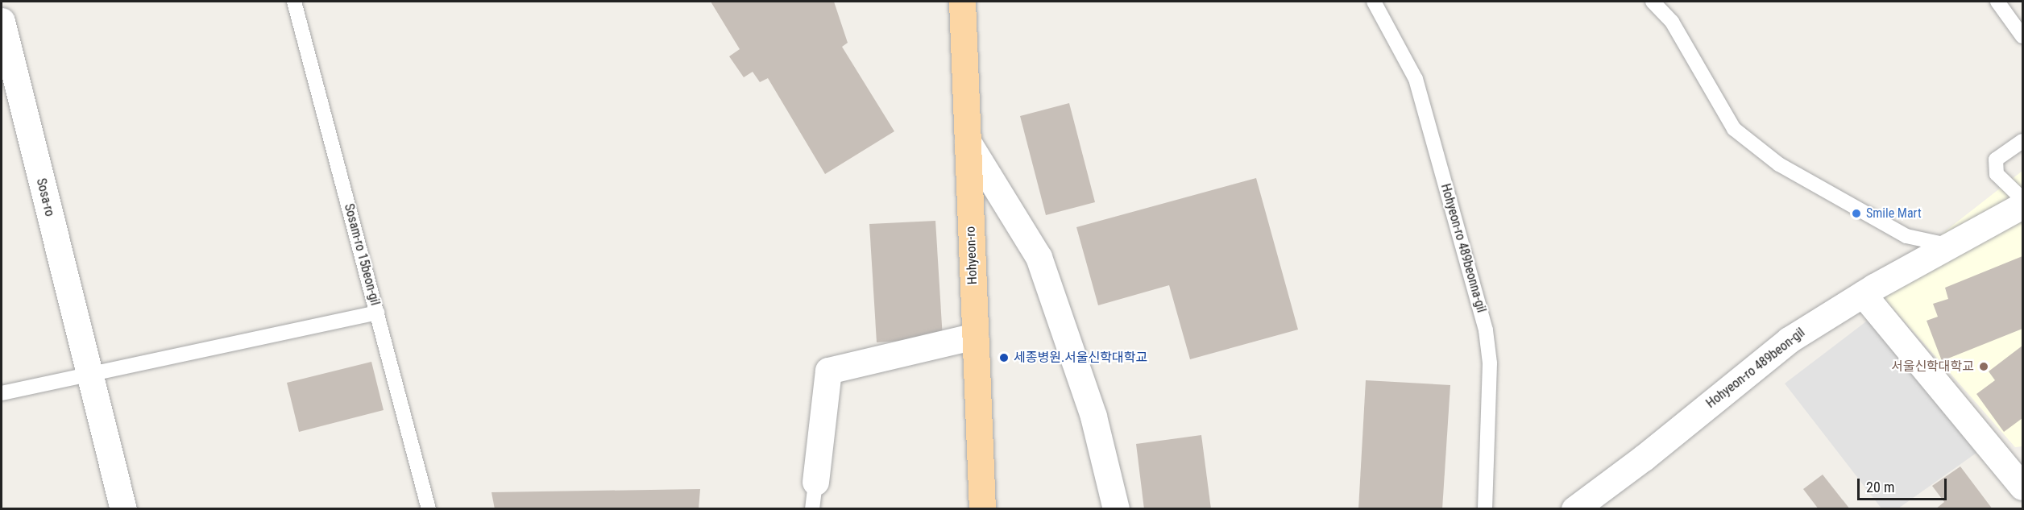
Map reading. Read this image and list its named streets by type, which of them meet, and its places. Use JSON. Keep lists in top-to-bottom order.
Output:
{
  "streets": {
    "main road": ["Hohyeon-ro"],
    "street": ["Sosa-ro", "Hohyeon-ro 489beon-gil"],
    "lane": ["Hohyeon-ro 489beonna-gil", "Sosam-ro 15beon-gil"]
  },
  "places": ["Smile Mart", "세종병원.서울신학대학교", "서울신학대학교"],
  "scale_bar": "20 m"
}
